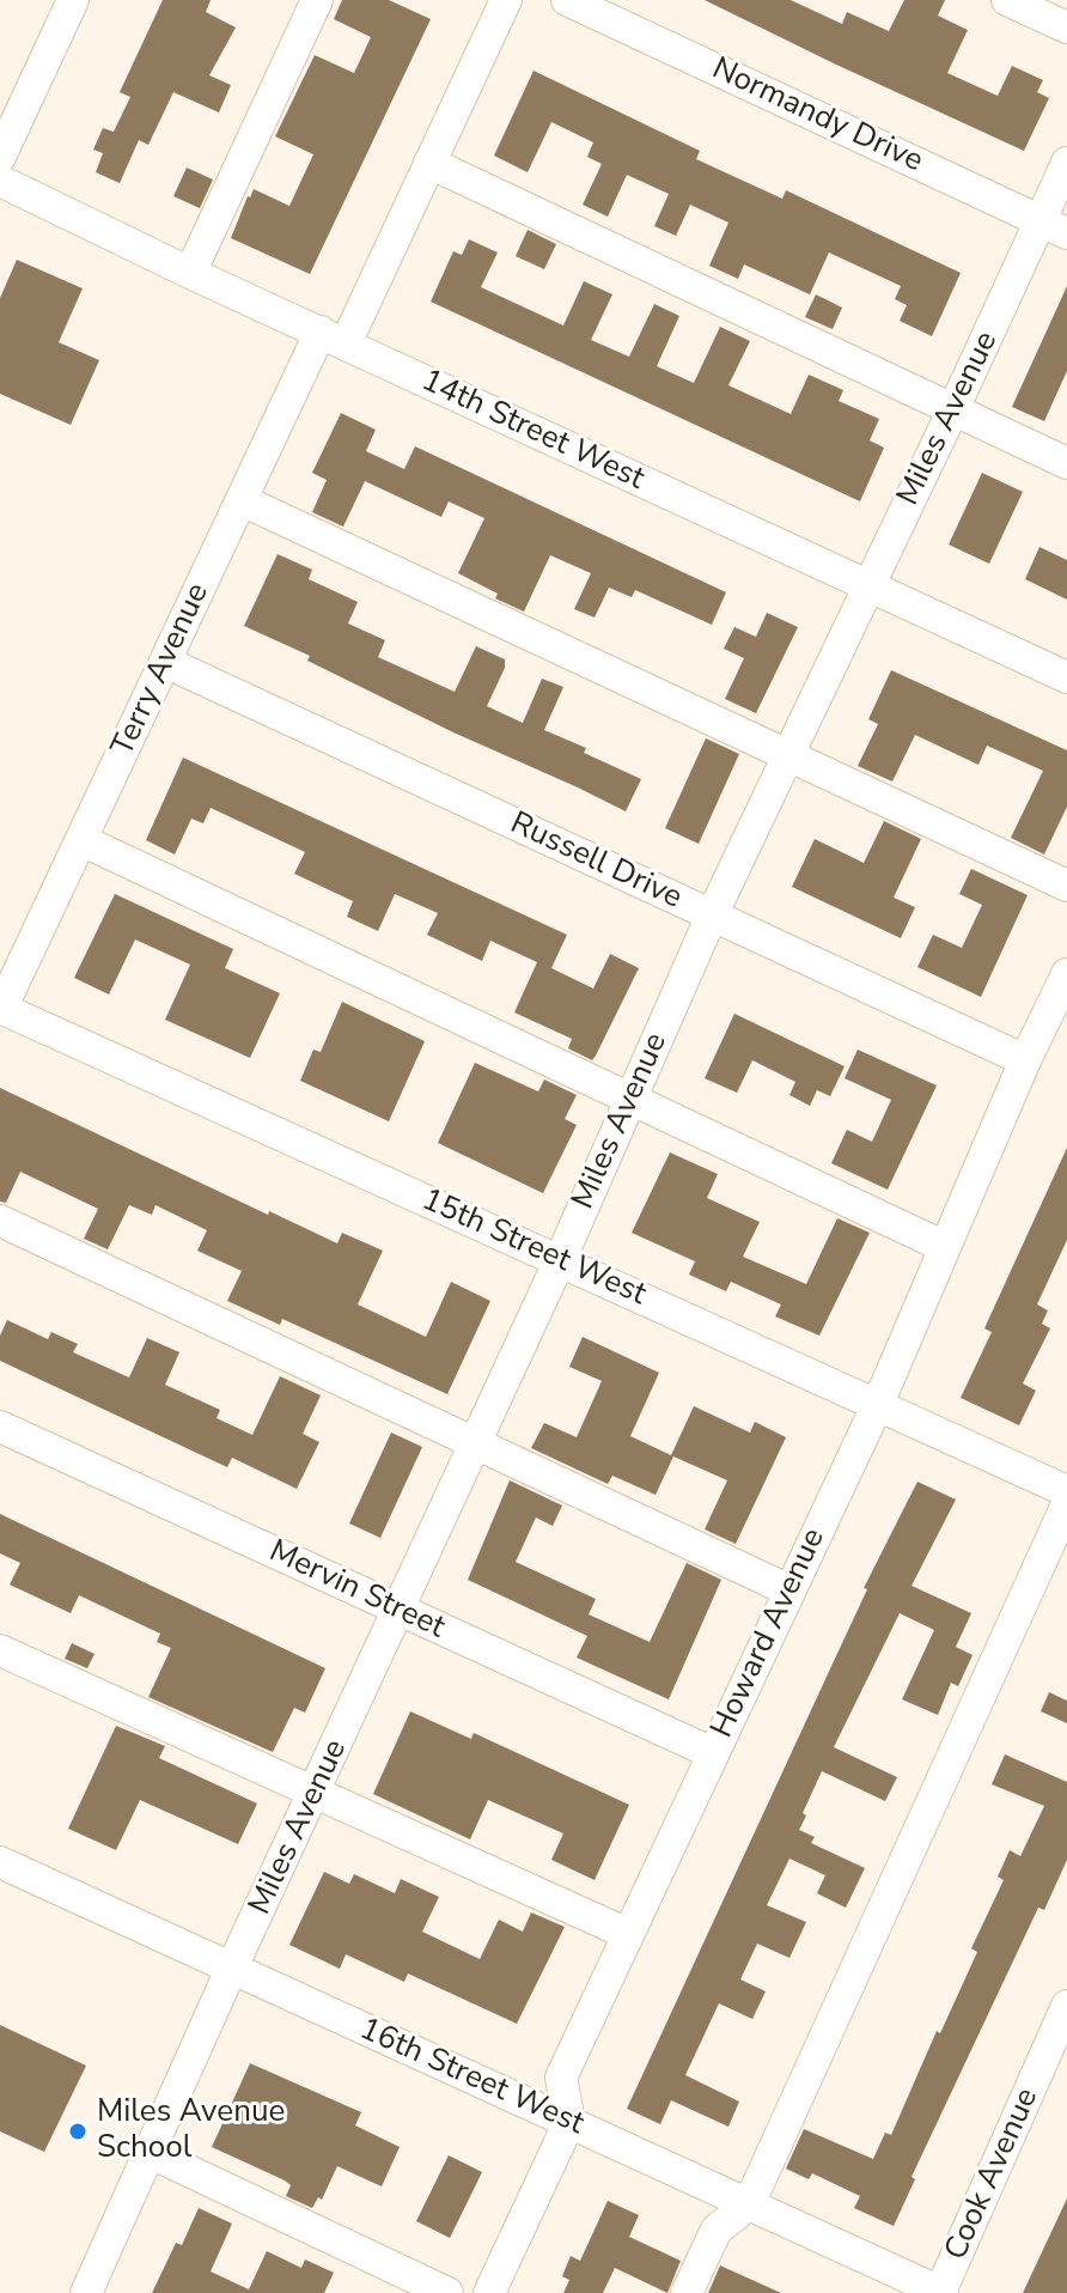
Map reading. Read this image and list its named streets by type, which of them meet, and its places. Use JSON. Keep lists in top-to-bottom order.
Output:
{
  "streets": {
    "street": [
      "Normandy Drive",
      "Miles Avenue",
      "14th Street West",
      "Terry Avenue",
      "Russell Drive",
      "15th Street West",
      "Mervin Street",
      "Howard Avenue",
      "16th Street West",
      "Cook Avenue"
    ]
  },
  "crossings": [
    ["Normandy Drive", "Miles Avenue"],
    ["Miles Avenue", "14th Street West"],
    ["Miles Avenue", "Russell Drive"],
    ["Miles Avenue", "15th Street West"],
    ["Miles Avenue", "Mervin Street"],
    ["Miles Avenue", "16th Street West"],
    ["14th Street West", "Terry Avenue"],
    ["Terry Avenue", "Russell Drive"],
    ["Terry Avenue", "15th Street West"],
    ["Russell Drive", "Howard Avenue"],
    ["15th Street West", "Howard Avenue"],
    ["Mervin Street", "Howard Avenue"],
    ["Howard Avenue", "16th Street West"],
    ["16th Street West", "Cook Avenue"]
  ],
  "places": ["Miles Avenue School"]
}
